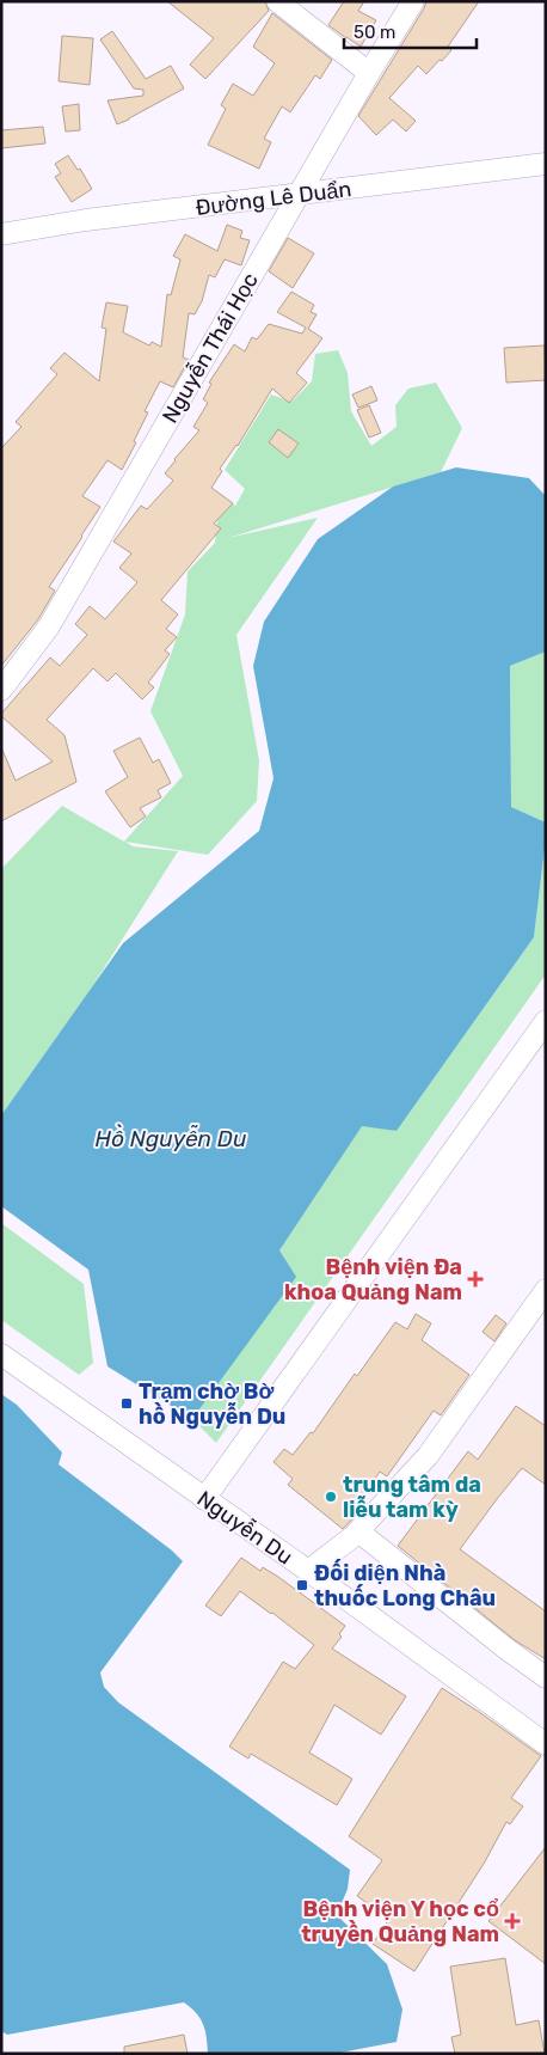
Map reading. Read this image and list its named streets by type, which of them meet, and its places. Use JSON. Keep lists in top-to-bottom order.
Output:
{
  "streets": {
    "street": ["Đường Lê Duẩn", "Nguyễn Thái Học", "Nguyễn Du"]
  },
  "crossings": [
    ["Đường Lê Duẩn", "Nguyễn Thái Học"]
  ],
  "water": ["Hồ Nguyễn Du"],
  "places": {
    "health": ["Bệnh viện Đa khoa Quảng Nam", "Bệnh viện Y học cổ truyền Quảng Nam"],
    "transit": ["Trạm chờ Bờ hồ Nguyễn Du", "Đối diện Nhà thuốc Long Châu"],
    "other": ["trung tâm da liễu tam kỳ"]
  },
  "scale_bar": "50 m"
}
